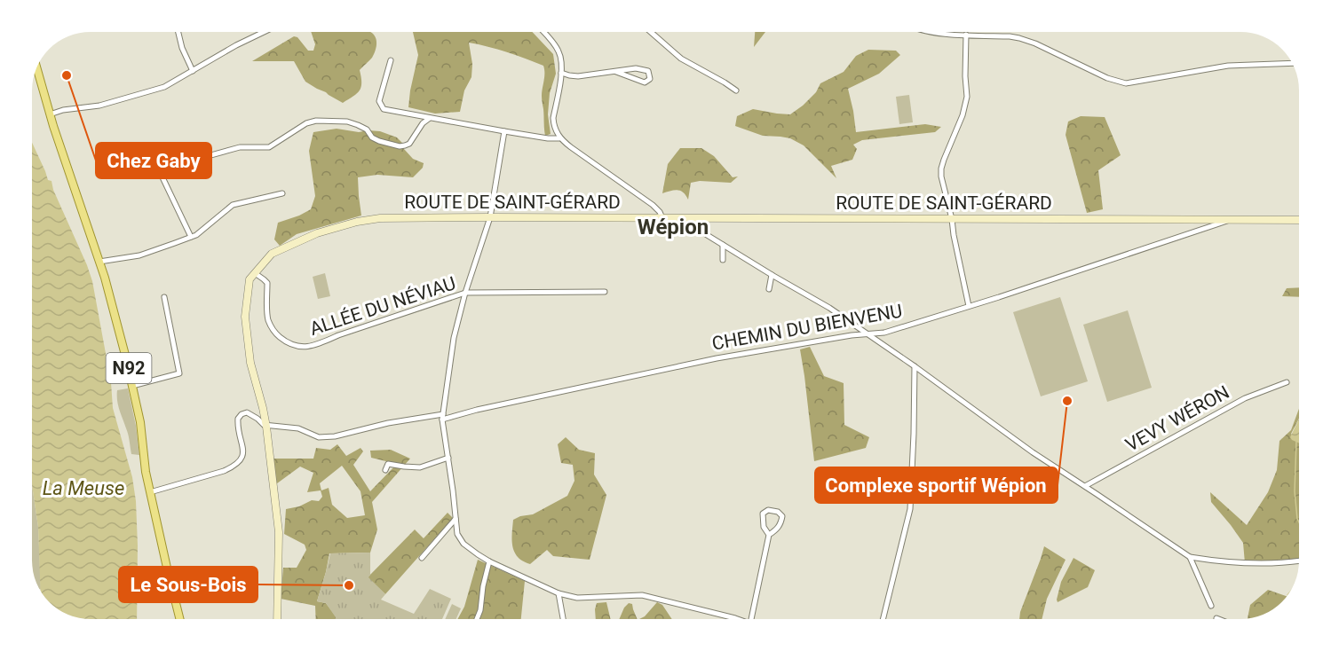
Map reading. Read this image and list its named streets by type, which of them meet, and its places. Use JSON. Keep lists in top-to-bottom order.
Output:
{
  "streets": {
    "main road": ["ROUTE DE SAINT-GÉRARD", "N92"],
    "street": ["ALLÉE DU NÉVIAU", "CHEMIN DU BIENVENU", "VEVY WÉRON"]
  },
  "crossings": [
    ["ROUTE DE SAINT-GÉRARD", "ALLÉE DU NÉVIAU"],
    ["ROUTE DE SAINT-GÉRARD", "CHEMIN DU BIENVENU"]
  ],
  "districts": ["Wépion"],
  "water": ["La Meuse"],
  "places": ["Chez Gaby", "Complexe sportif Wépion", "Le Sous-Bois"]
}
